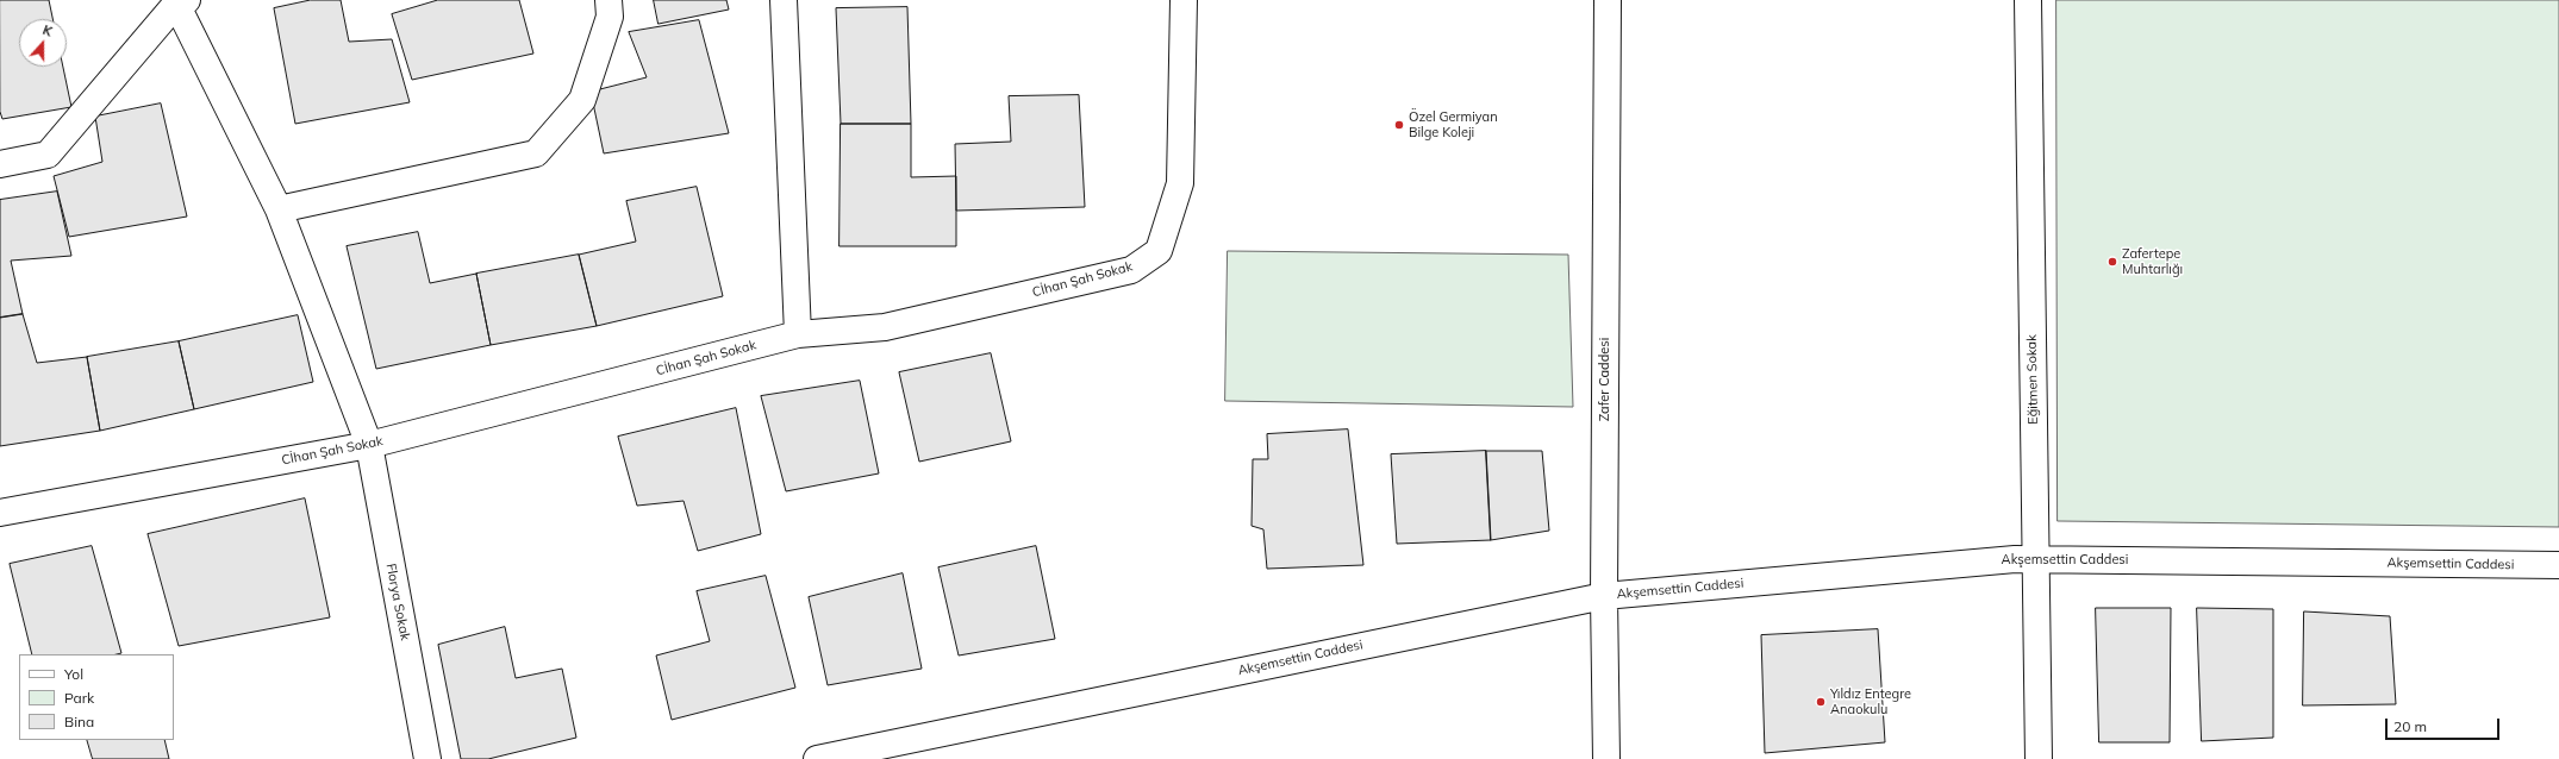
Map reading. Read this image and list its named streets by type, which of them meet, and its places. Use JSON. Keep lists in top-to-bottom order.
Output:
{
  "streets": {
    "street": [
      "Cİhan Şah Sokak",
      "Zafer Caddesi",
      "Eğitmen Sokak",
      "Akşemsettin Caddesi",
      "Florya Sokak"
    ]
  },
  "crossings": [
    ["Cİhan Şah Sokak", "Florya Sokak"],
    ["Zafer Caddesi", "Akşemsettin Caddesi"],
    ["Eğitmen Sokak", "Akşemsettin Caddesi"]
  ],
  "places": ["Özel Germiyan Bilge Koleji", "Zafertepe Muhtarlığı", "Yıldız Entegre Anaokulu"],
  "legend": ["Yol", "Park", "Bina"],
  "scale_bar": "20 m",
  "north": "top"
}
